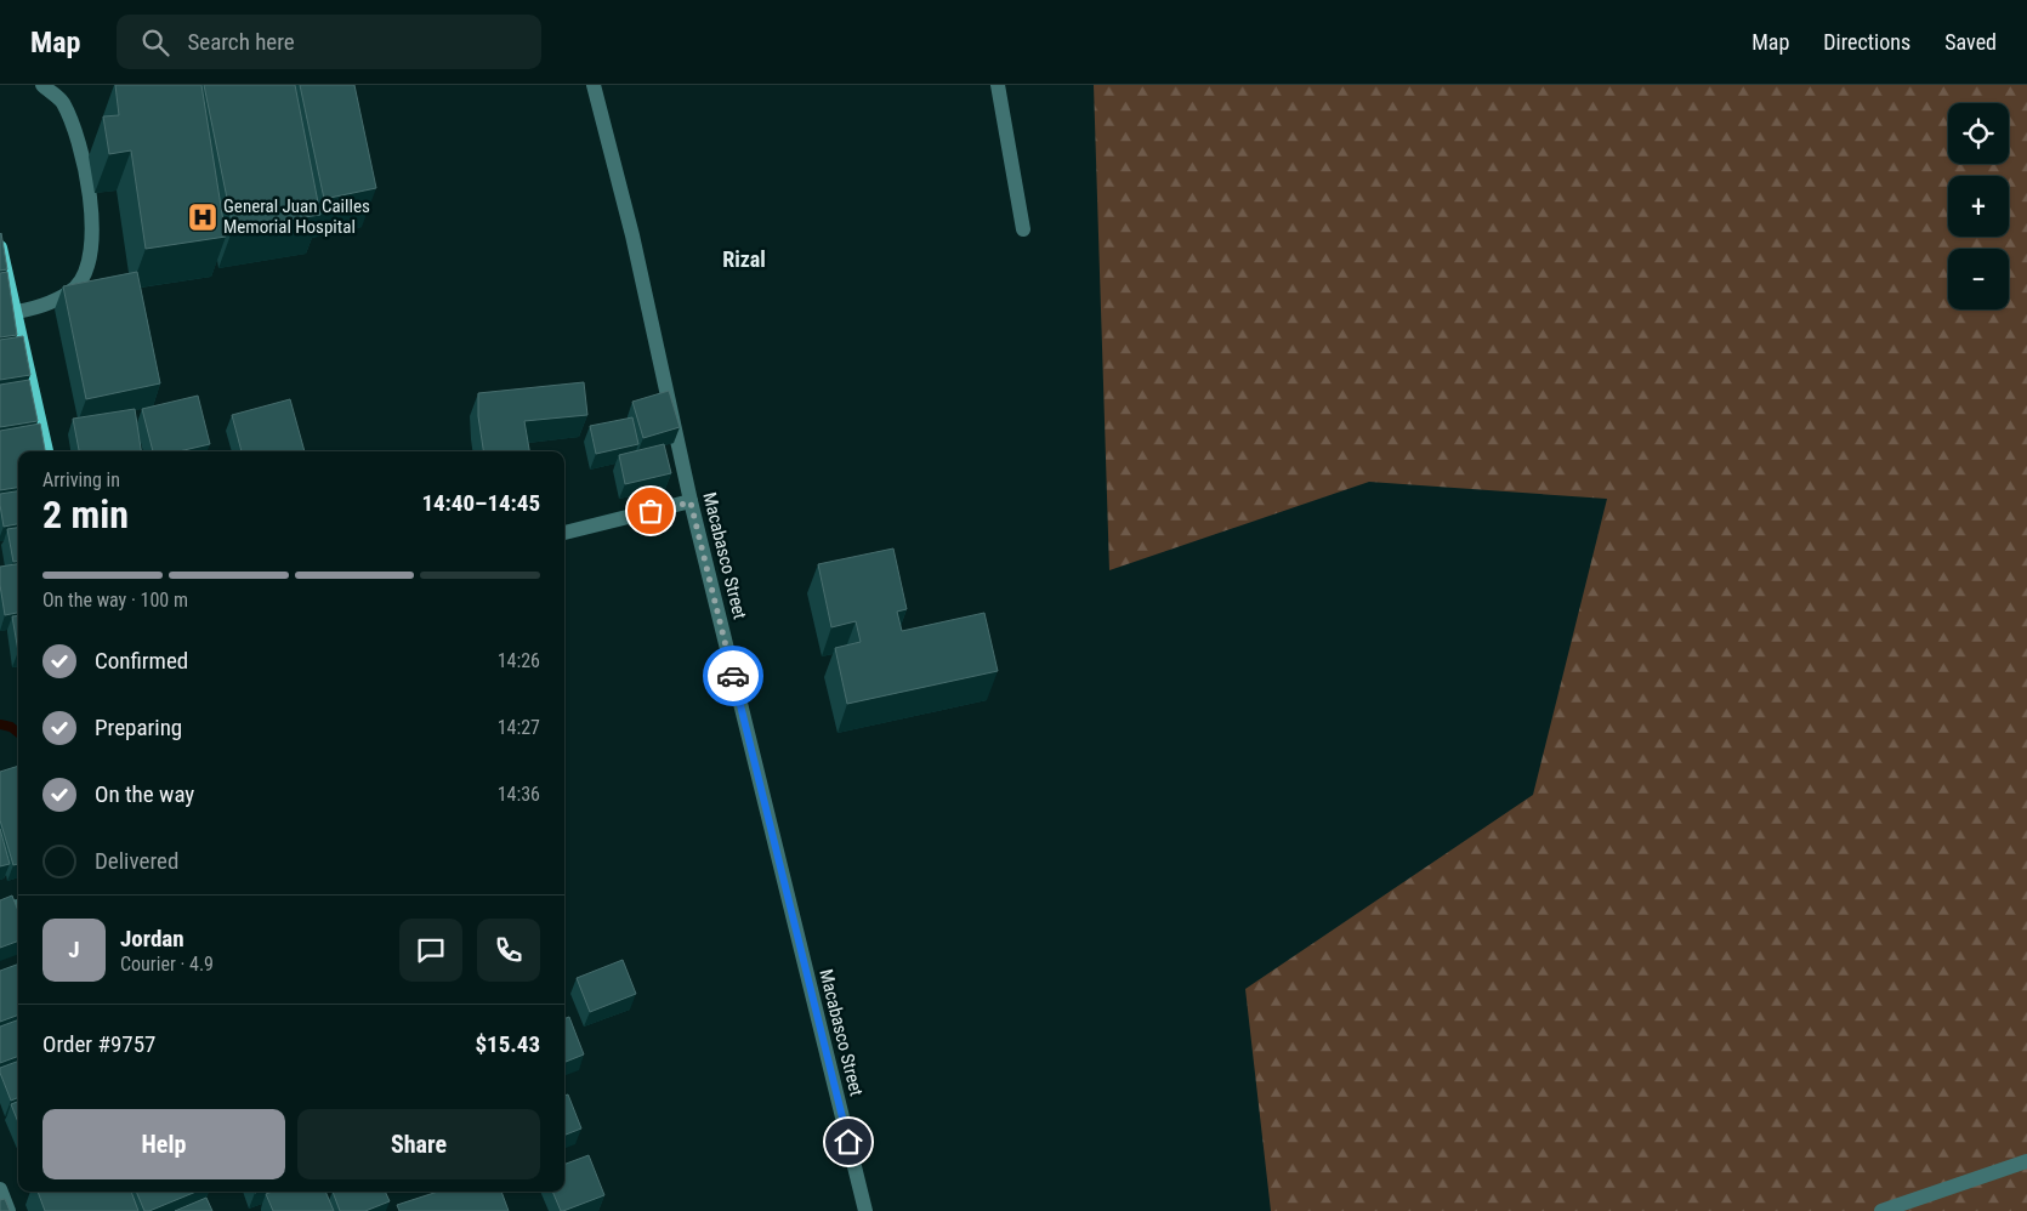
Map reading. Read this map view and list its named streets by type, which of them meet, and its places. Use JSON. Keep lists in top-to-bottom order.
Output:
{
  "streets": {
    "street": ["Macabasco Street"]
  },
  "districts": ["Rizal"],
  "places": {
    "hospital": ["General Juan Cailles Memorial Hospital"]
  },
  "page": {
    "header": "Map",
    "search": "Search here",
    "nav": ["Map", "Directions", "Saved"],
    "map_buttons": ["+", "−"],
    "heading": ["2 min", "Arriving in", "14:40–14:45"],
    "panel": [
      "Jordan",
      "Courier · 4.9",
      "Order #9757",
      "$15.43"
    ],
    "bar": "On the way · 100 m",
    "list": [
      ["Confirmed", "14:26"],
      ["Preparing", "14:27"],
      ["On the way", "14:36"],
      "Delivered"
    ],
    "round": "J",
    "buttons": ["Help", "Share"]
  }
}
